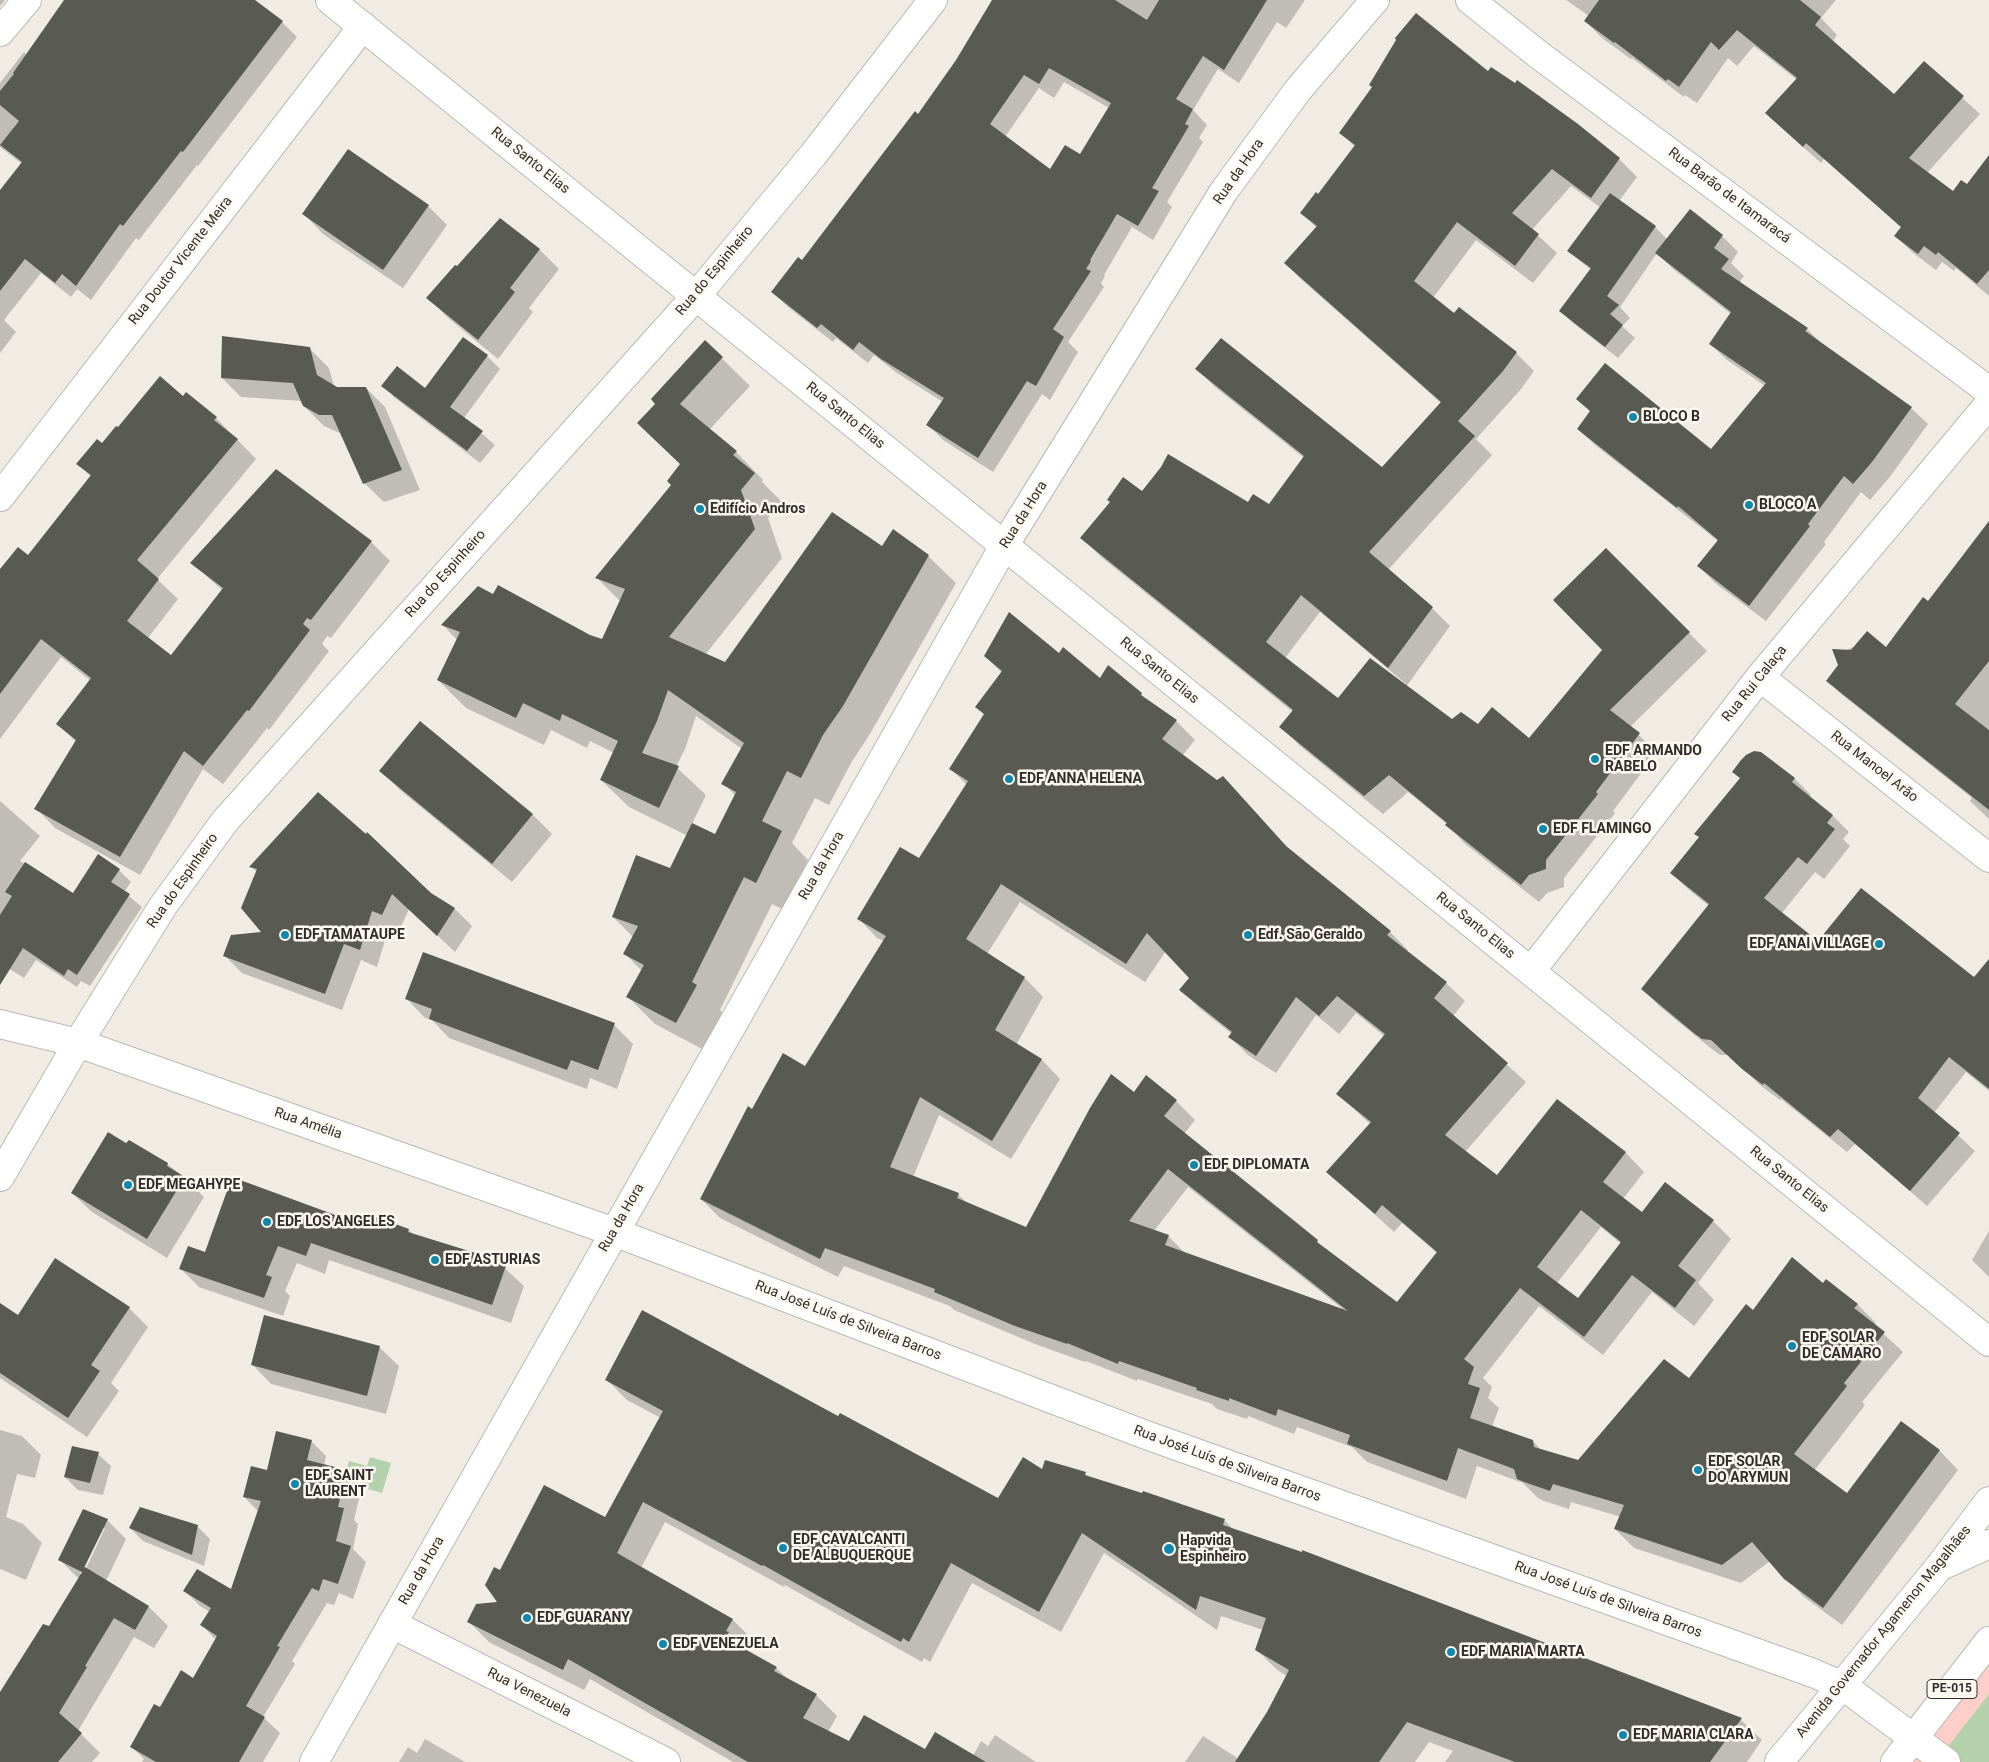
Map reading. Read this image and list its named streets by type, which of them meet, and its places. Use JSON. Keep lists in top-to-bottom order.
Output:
{
  "streets": {
    "main road": [
      "Rua Santo Elias",
      "Rua da Hora",
      "Rua Barão de Itamaracá",
      "Rua Doutor Vicente Meira",
      "Rua do Espinheiro",
      "Rua Rui Calaça",
      "Rua Manoel Arão",
      "Rua Amélia",
      "Rua José Luís de Silveira Barros",
      "Avenida Governador Agamenon Magalhães",
      "PE-015",
      "Rua Venezuela"
    ]
  },
  "crossings": [
    ["Rua Santo Elias", "Rua da Hora"],
    ["Rua Santo Elias", "Rua Doutor Vicente Meira"],
    ["Rua Santo Elias", "Rua do Espinheiro"],
    ["Rua Santo Elias", "Rua Rui Calaça"],
    ["Rua da Hora", "Rua Amélia"],
    ["Rua da Hora", "Rua José Luís de Silveira Barros"],
    ["Rua da Hora", "Rua Venezuela"],
    ["Rua do Espinheiro", "Rua Amélia"],
    ["Rua Rui Calaça", "Rua Manoel Arão"],
    ["Rua Amélia", "Rua José Luís de Silveira Barros"],
    ["Rua José Luís de Silveira Barros", "Avenida Governador Agamenon Magalhães"],
    ["Rua José Luís de Silveira Barros", "PE-015"]
  ],
  "places": [
    "BLOCO B",
    "BLOCO A",
    "Edifício Andros",
    "EDF ARMANDO RABELO",
    "EDF ANNA HELENA",
    "EDF FLAMINGO",
    "EDF TAMATAUPE",
    "Edf. São Geraldo",
    "EDF ANAI VILLAGE",
    "EDF DIPLOMATA",
    "EDF MEGAHYPE",
    "EDF LOS ANGELES",
    "EDF ASTURIAS",
    "EDF SOLAR DE CAMARO",
    "EDF SOLAR DO ARYMUN",
    "EDF SAINT LAURENT",
    "EDF CAVALCANTI DE ALBUQUERQUE",
    "Hapvida Espinheiro",
    "EDF GUARANY",
    "EDF VENEZUELA",
    "EDF MARIA MARTA",
    "EDF MARIA CLARA"
  ]
}
